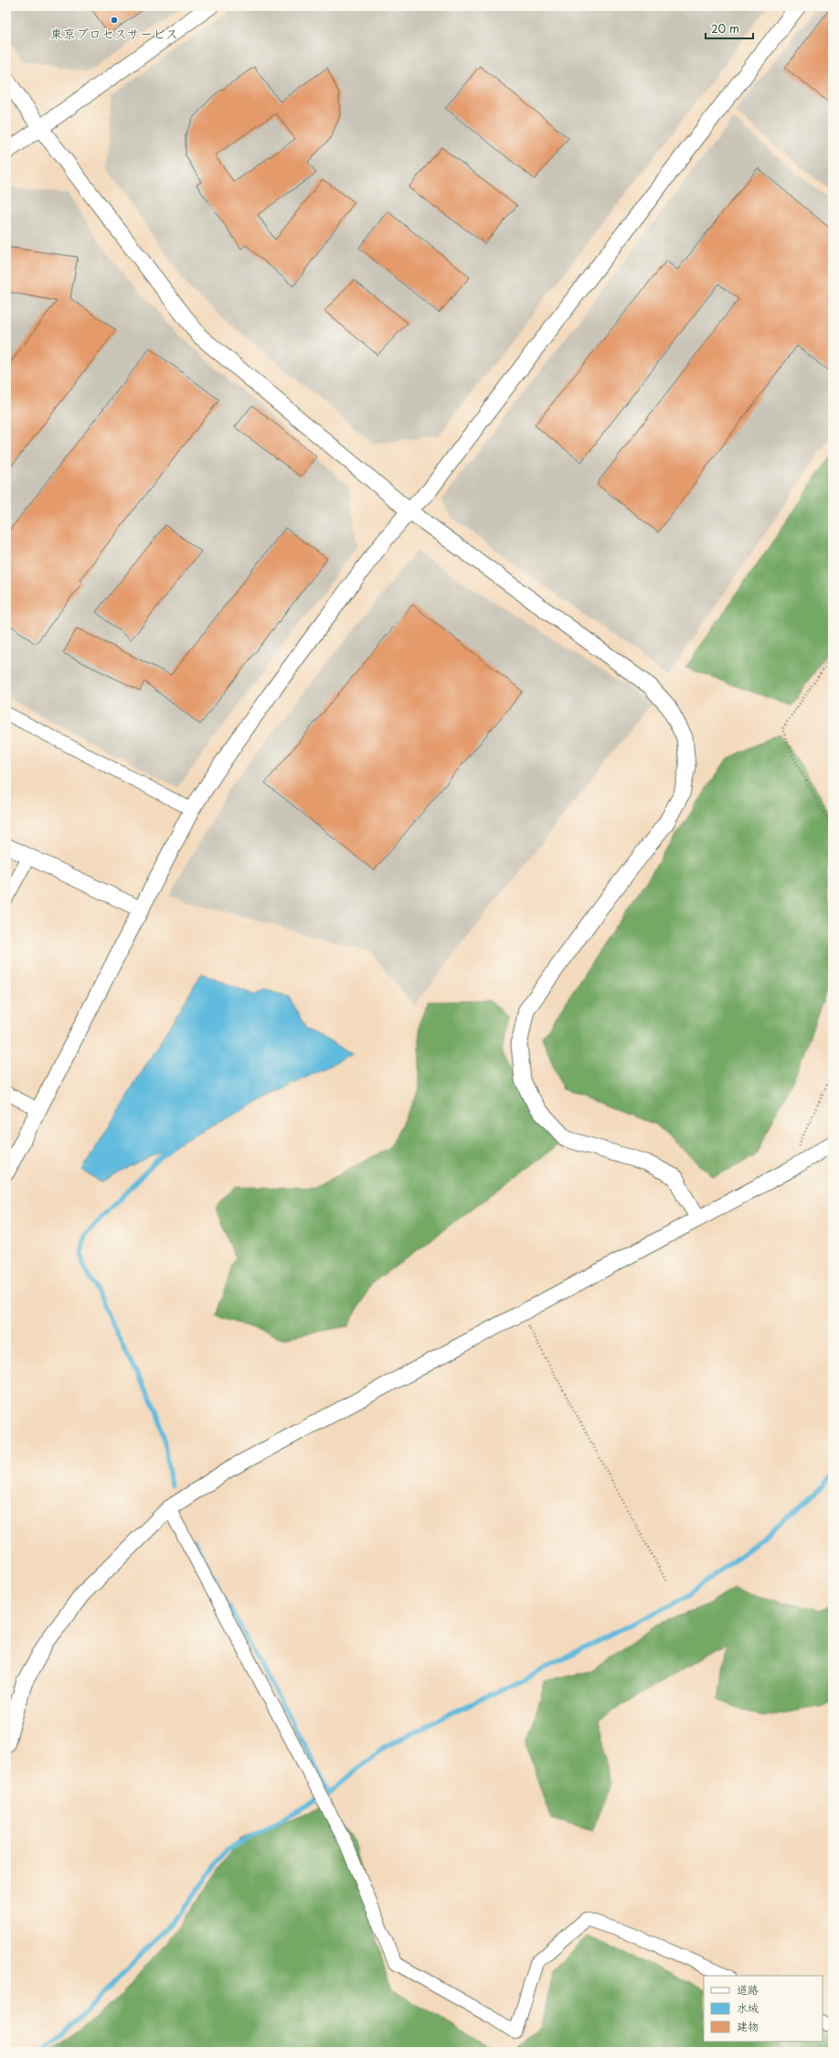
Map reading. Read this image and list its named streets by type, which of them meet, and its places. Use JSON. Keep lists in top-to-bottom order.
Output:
{
  "places": ["東京プロセスサービス"],
  "legend": ["道路", "水域", "建物"],
  "scale_bar": "20 m"
}
